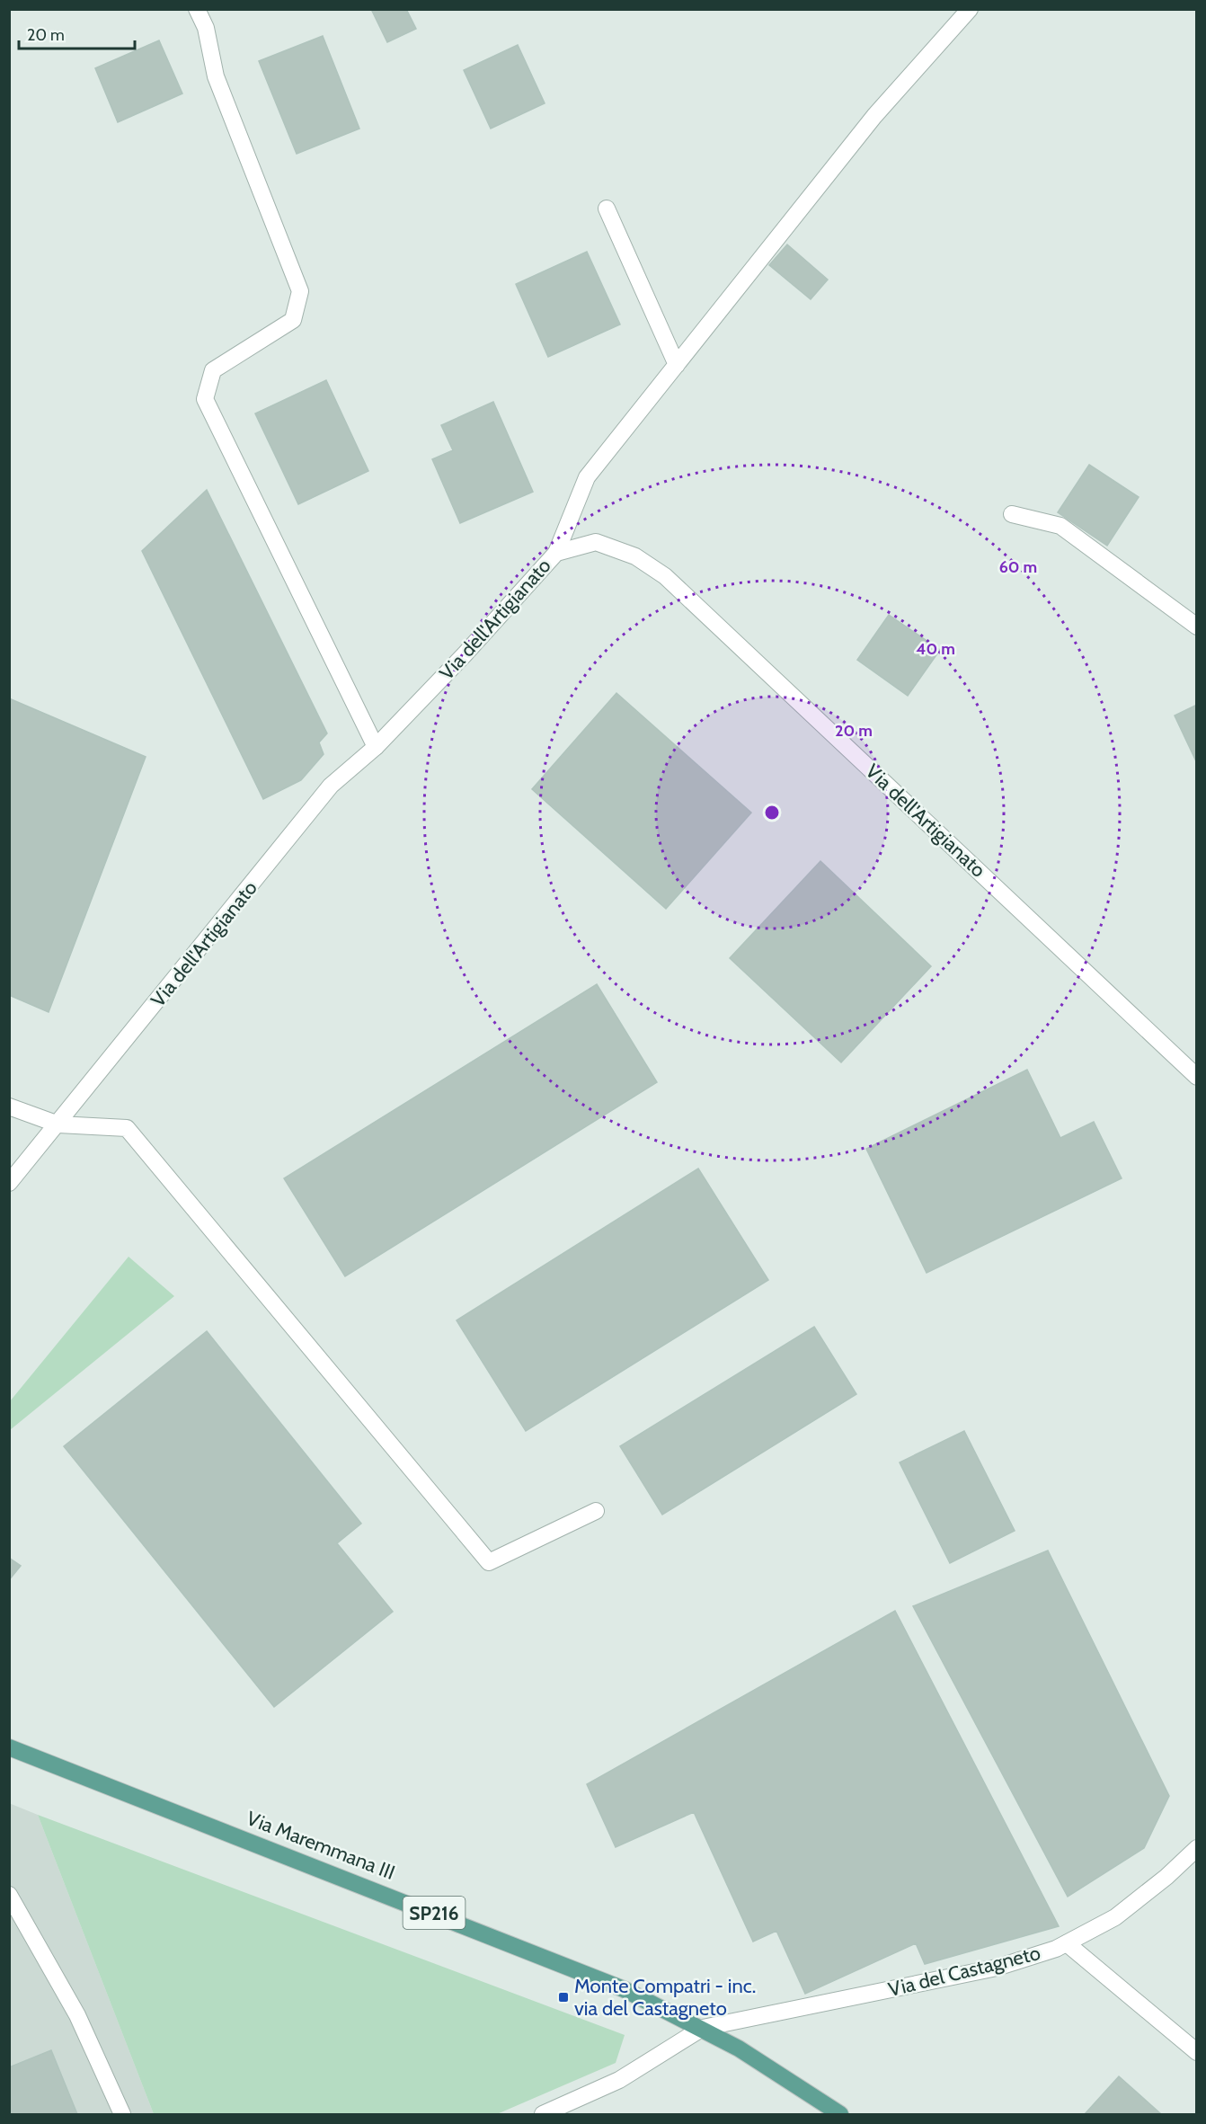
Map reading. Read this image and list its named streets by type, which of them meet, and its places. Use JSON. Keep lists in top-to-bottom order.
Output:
{
  "streets": {
    "main road": ["Via Maremmana III", "SP216"],
    "street": ["Via dell'Artigianato", "Via del Castagneto"]
  },
  "crossings": [
    ["Via Maremmana III", "Via del Castagneto"]
  ],
  "places": {
    "transit": ["Monte Compatri - inc. via del Castagneto"]
  },
  "scale_bar": "20 m",
  "rings": ["60 m", "40 m", "20 m"]
}
